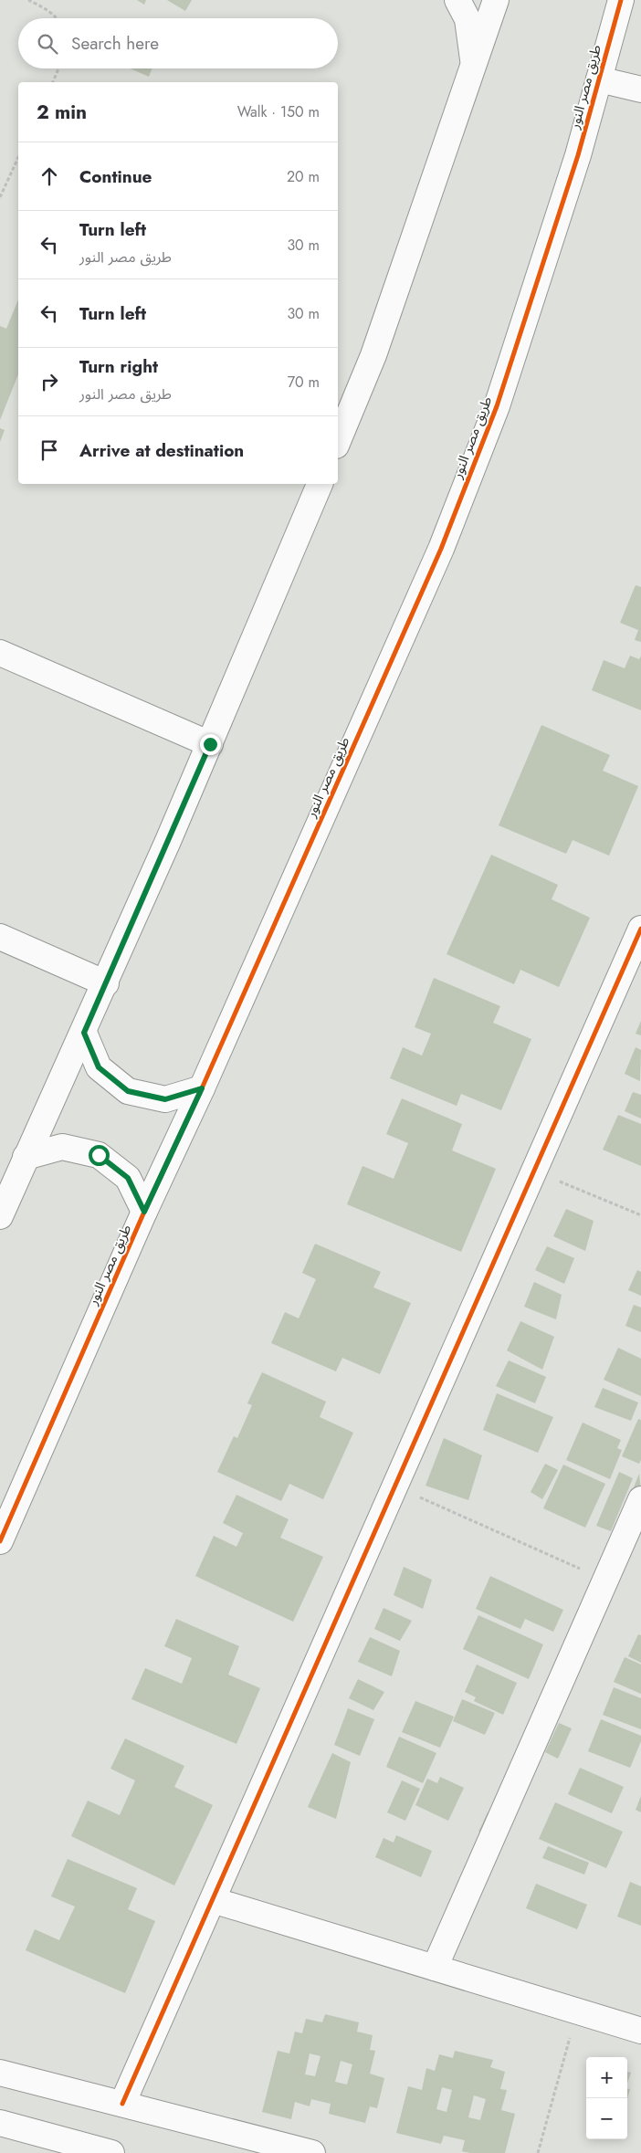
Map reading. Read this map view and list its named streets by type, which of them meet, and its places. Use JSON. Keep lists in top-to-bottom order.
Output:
{
  "streets": {
    "street": ["طريق مصر النور"]
  },
  "page": {
    "search": "Search here",
    "heading": ["2 min", "Walk · 150 m"],
    "list": [
      ["Continue", "20 m"],
      ["Turn left", "طريق مصر النور", "30 m"],
      ["Turn left", "30 m"],
      ["Turn right", "طريق مصر النور", "70 m"],
      "Arrive at destination"
    ],
    "map_buttons": ["+", "−"]
  }
}
